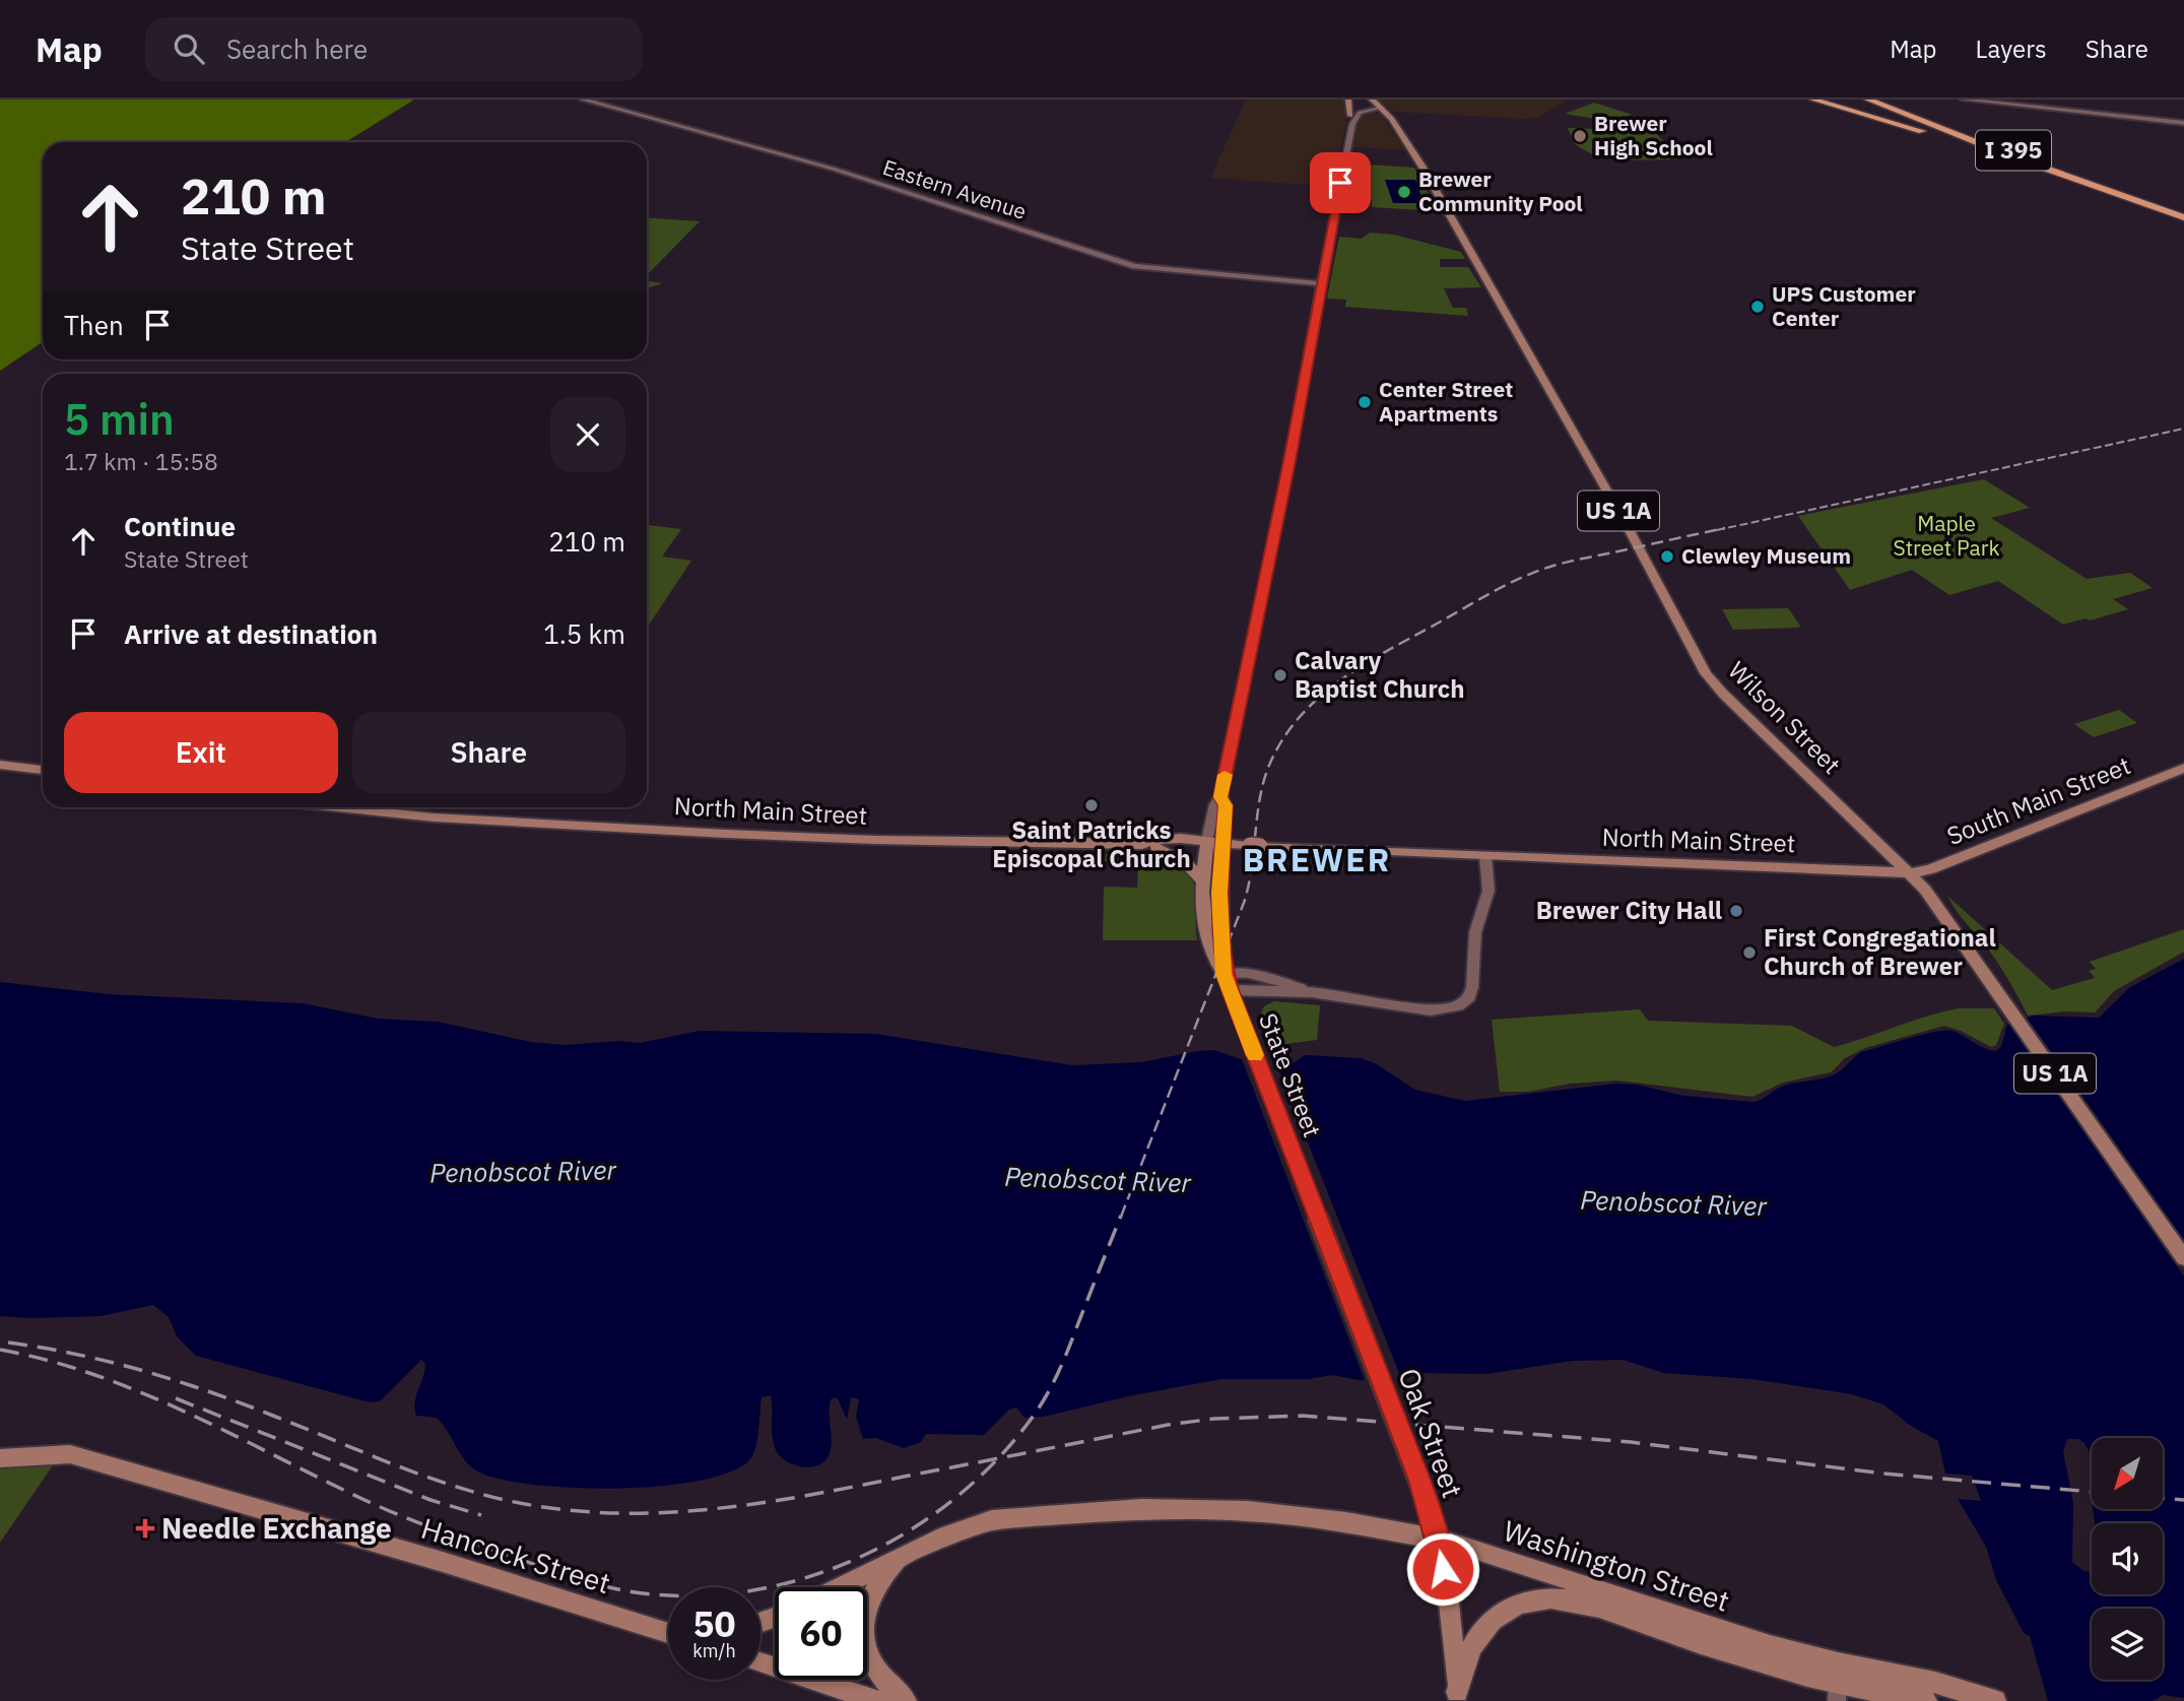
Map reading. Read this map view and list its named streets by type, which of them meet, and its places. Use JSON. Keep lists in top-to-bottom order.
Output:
{
  "streets": {
    "highway": ["I 395"],
    "main road": [
      "Eastern Avenue",
      "US 1A",
      "Wilson Street",
      "South Main Street",
      "North Main Street",
      "State Street",
      "Oak Street",
      "Hancock Street",
      "Washington Street"
    ]
  },
  "crossings": [
    ["Eastern Avenue", "State Street"],
    ["Wilson Street", "South Main Street"],
    ["Wilson Street", "North Main Street"],
    ["South Main Street", "North Main Street"],
    ["North Main Street", "State Street"],
    ["State Street", "Oak Street"],
    ["Oak Street", "Washington Street"]
  ],
  "districts": ["BREWER"],
  "water": ["Penobscot River"],
  "parks": ["Maple Street Park"],
  "places": {
    "other": [
      "Brewer High School",
      "Brewer Community Pool",
      "UPS Customer Center",
      "Center Street Apartments",
      "Clewley Museum",
      "Calvary Baptist Church",
      "Saint Patricks Episcopal Church",
      "Brewer City Hall",
      "First Congregational Church of Brewer"
    ],
    "health": ["Needle Exchange"]
  },
  "north": "bottom left",
  "page": {
    "header": "Map",
    "search": "Search here",
    "nav": ["Map", "Layers", "Share"],
    "turn": ["210 m", "State Street"],
    "then": "Then",
    "heading": ["5 min", "1.7 km · 15:58"],
    "list": [
      {
        "name": "Continue",
        "note": "State Street",
        "value": "210 m"
      },
      {
        "name": "Arrive at destination",
        "value": "1.5 km"
      }
    ],
    "buttons": ["Exit", "Share"],
    "speed": "50 km/h",
    "limit": "60"
  }
}
